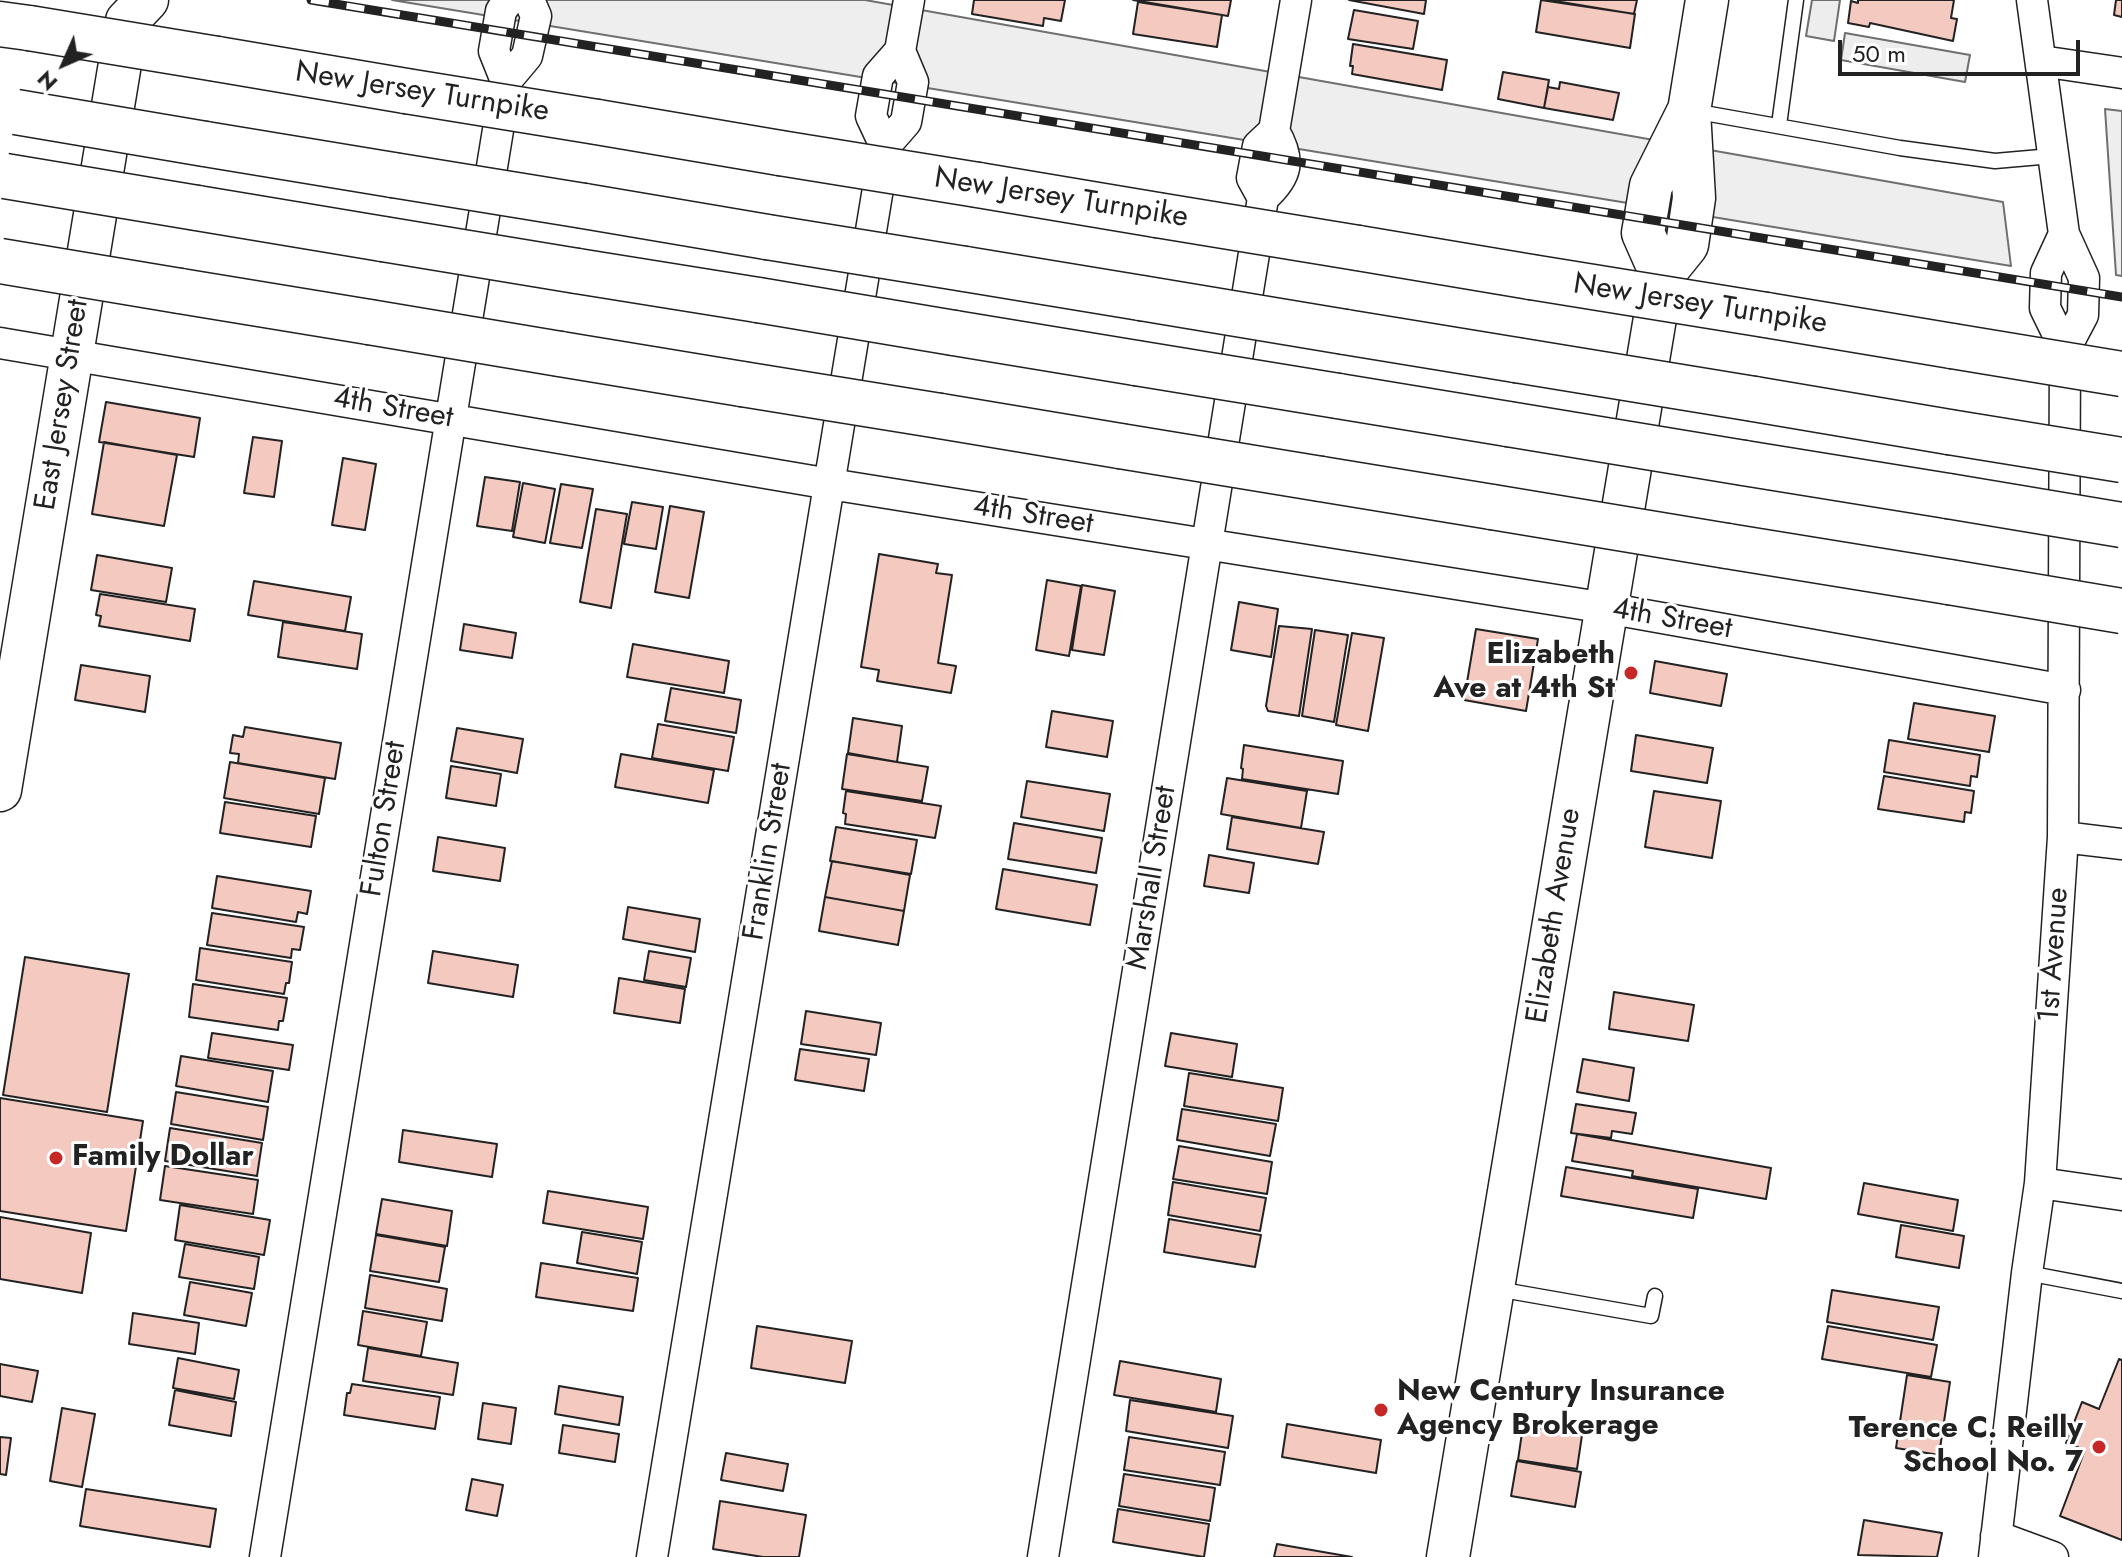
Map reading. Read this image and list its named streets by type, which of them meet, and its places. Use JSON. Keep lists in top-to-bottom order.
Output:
{
  "streets": {
    "highway": ["New Jersey Turnpike"],
    "street": [
      "East Jersey Street",
      "4th Street",
      "Fulton Street",
      "Franklin Street",
      "Marshall Street",
      "Elizabeth Avenue",
      "1st Avenue"
    ]
  },
  "crossings": [
    ["East Jersey Street", "4th Street"],
    ["4th Street", "Fulton Street"],
    ["4th Street", "Franklin Street"],
    ["4th Street", "Marshall Street"],
    ["4th Street", "Elizabeth Avenue"],
    ["4th Street", "1st Avenue"]
  ],
  "places": [
    "Elizabeth Ave at 4th St",
    "Family Dollar",
    "New Century Insurance Agency Brokerage",
    "Terence C. Reilly School No. 7"
  ],
  "scale_bar": "50 m",
  "north": "bottom left"
}
